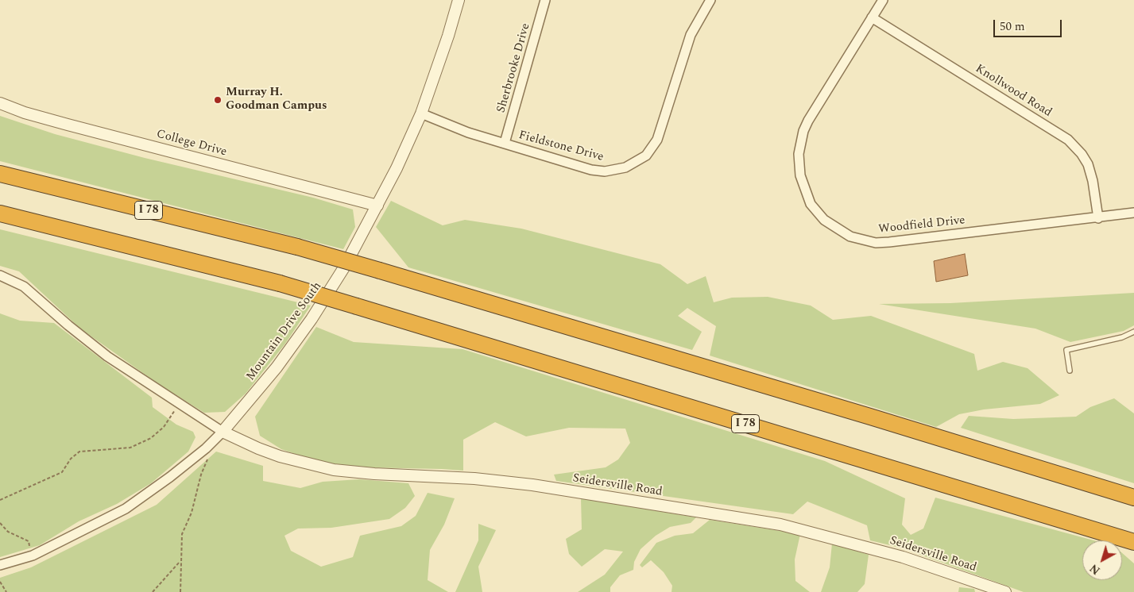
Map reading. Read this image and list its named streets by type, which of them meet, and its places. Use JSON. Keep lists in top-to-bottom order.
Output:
{
  "streets": {
    "highway": ["I 78"],
    "street": [
      "Sherbrooke Drive",
      "Knollwood Road",
      "College Drive",
      "Fieldstone Drive",
      "Woodfield Drive",
      "Mountain Drive South",
      "Seidersville Road"
    ]
  },
  "crossings": [
    ["Sherbrooke Drive", "Fieldstone Drive"],
    ["Knollwood Road", "Woodfield Drive"],
    ["College Drive", "Mountain Drive South"],
    ["Fieldstone Drive", "Mountain Drive South"],
    ["Mountain Drive South", "Seidersville Road"]
  ],
  "places": ["Murray H. Goodman Campus"],
  "scale_bar": "50 m",
  "north": "bottom left"
}
